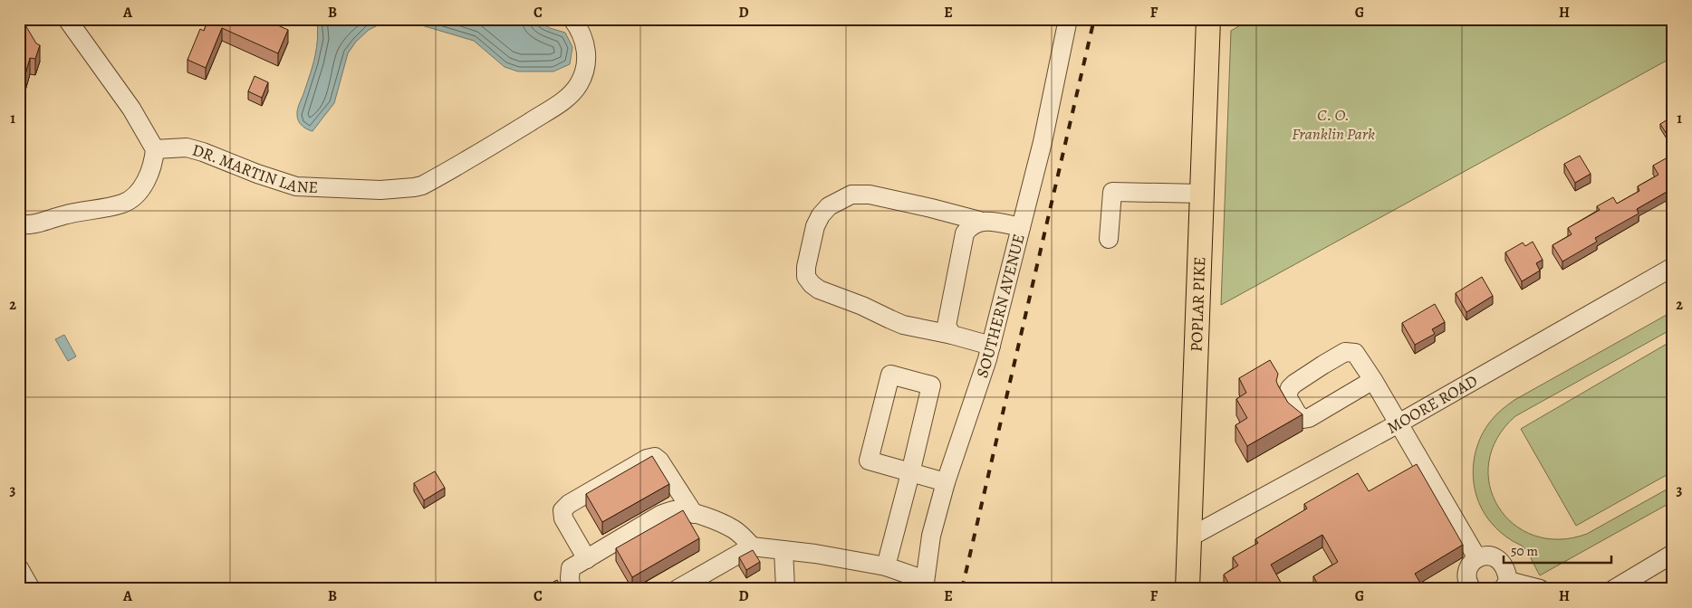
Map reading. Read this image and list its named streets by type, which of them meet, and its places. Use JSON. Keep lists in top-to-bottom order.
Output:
{
  "streets": {
    "main road": ["POPLAR PIKE"],
    "street": ["DR. MARTIN LANE", "SOUTHERN AVENUE", "MOORE ROAD"]
  },
  "crossings": [
    ["POPLAR PIKE", "MOORE ROAD"]
  ],
  "parks": ["C. O. Franklin Park"],
  "scale_bar": "50 m",
  "grid": {
    "columns": [
      "A",
      "B",
      "C",
      "D",
      "E",
      "F",
      "G",
      "H"
    ],
    "rows": ["1", "2", "3"]
  }
}
